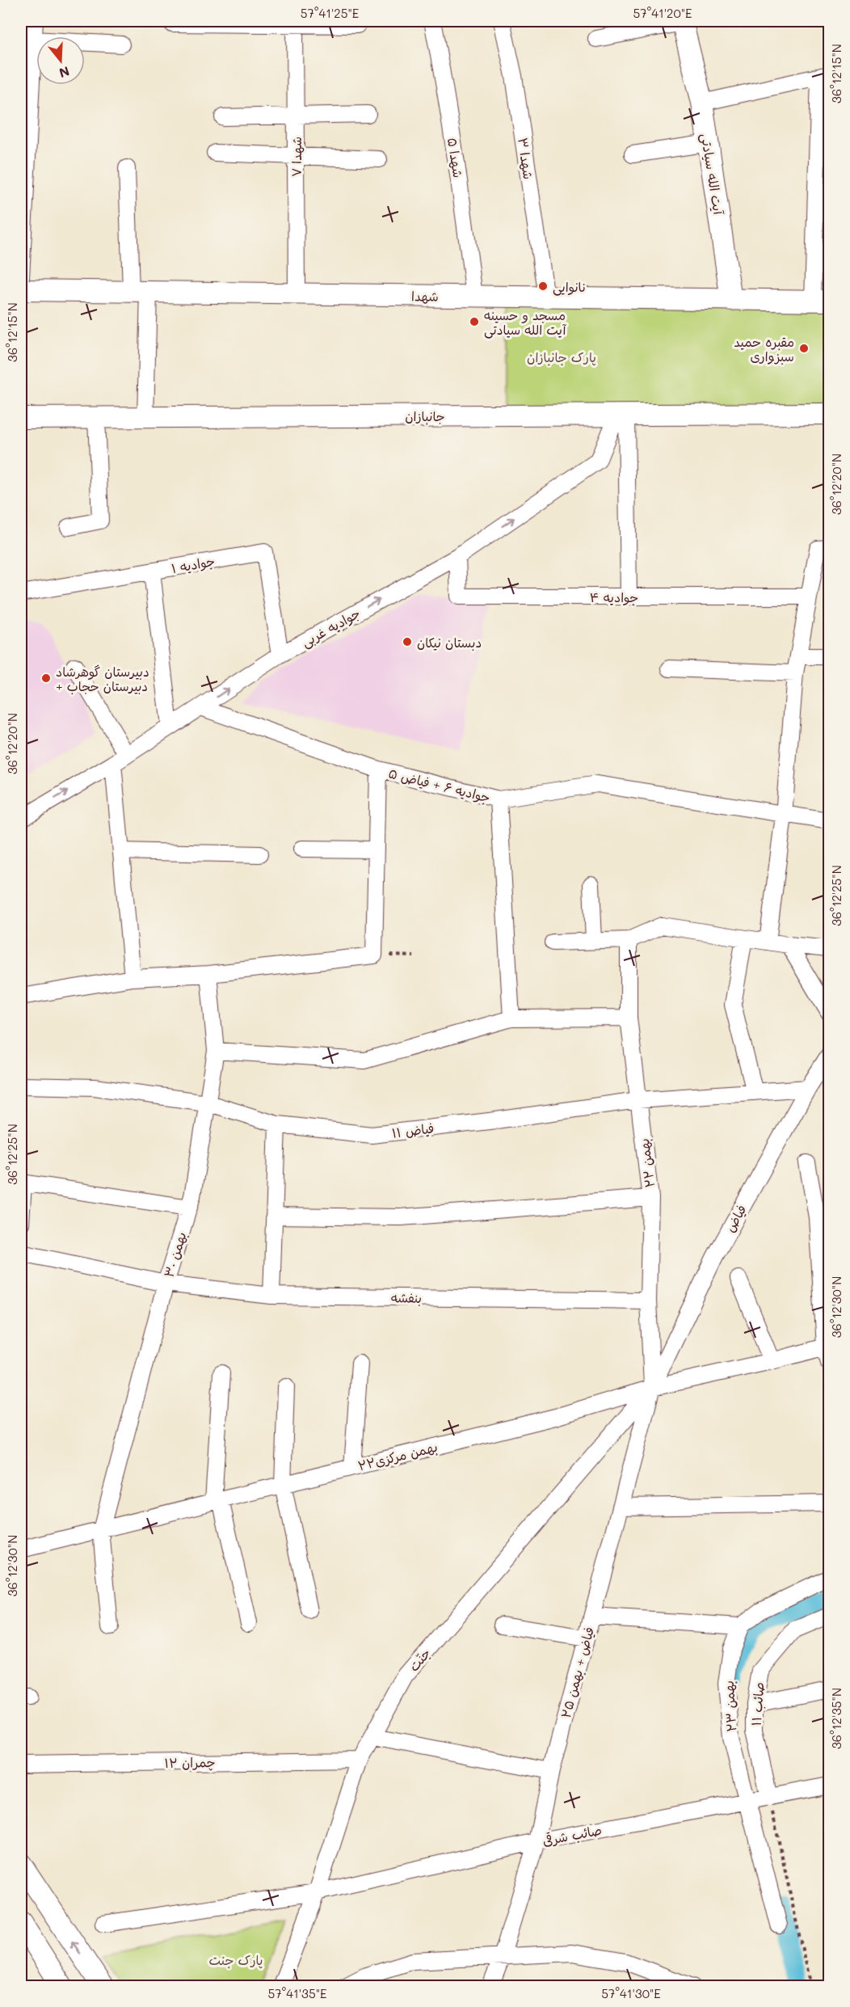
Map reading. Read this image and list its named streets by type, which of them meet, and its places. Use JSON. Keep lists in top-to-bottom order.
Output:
{
  "streets": {
    "main road": ["آیت الله سیادتی", "شهدا", "جانبازان"],
    "street": [
      "شهدا ۷",
      "شهدا ۵",
      "شهدا ۳",
      "جوادیه ۱",
      "جوادیه ۴",
      "جوادیه غربی",
      "جوادیه ۶ + فیاض ۵",
      "فیاض ۱۱",
      "بهمن ۲۲",
      "فیاض",
      "بهمن ۳۰",
      "بنفشه",
      "۲۲بهمن مرکزی",
      "جنّت",
      "فیاض + بهمن ۲۵",
      "صائب ۱۱",
      "بهمن ۲۳",
      "چمران ۱۲",
      "صائب شرقی"
    ]
  },
  "crossings": [
    ["شهدا ۷", "شهدا"],
    ["شهدا ۵", "شهدا"],
    ["شهدا ۳", "شهدا"],
    ["آیت الله سیادتی", "شهدا"],
    ["جانبازان", "جوادیه غربی"],
    ["جوادیه ۱", "جوادیه غربی"],
    ["جوادیه ۴", "جوادیه غربی"],
    ["جوادیه غربی", "جوادیه ۶ + فیاض ۵"],
    ["فیاض ۱۱", "بهمن ۲۲"],
    ["فیاض ۱۱", "فیاض"],
    ["فیاض ۱۱", "بهمن ۳۰"],
    ["بهمن ۲۲", "فیاض"],
    ["بهمن ۲۲", "بنفشه"],
    ["بهمن ۲۲", "۲۲بهمن مرکزی"],
    ["بهمن ۲۲", "جنّت"],
    ["بهمن ۲۲", "فیاض + بهمن ۲۵"],
    ["فیاض", "۲۲بهمن مرکزی"],
    ["فیاض", "جنّت"],
    ["فیاض", "فیاض + بهمن ۲۵"],
    ["بهمن ۳۰", "بنفشه"],
    ["بهمن ۳۰", "۲۲بهمن مرکزی"],
    ["۲۲بهمن مرکزی", "جنّت"],
    ["۲۲بهمن مرکزی", "فیاض + بهمن ۲۵"],
    ["جنّت", "فیاض + بهمن ۲۵"],
    ["جنّت", "چمران ۱۲"],
    ["جنّت", "صائب شرقی"],
    ["فیاض + بهمن ۲۵", "صائب شرقی"],
    ["صائب ۱۱", "صائب شرقی"],
    ["بهمن ۲۳", "صائب شرقی"]
  ],
  "one_way": ["جوادیه غربی"],
  "parks": ["پارک جانبازان", "پارک جنت"],
  "places": [
    "نانوایی",
    "مسجد و حسینه آیت الله سیادتی",
    "مقبره حمید سبزواری",
    "دبستان نیکان",
    "دبیرستان گوهرشاد + دبیرستان حجاب"
  ],
  "north": "bottom",
  "coordinates": [
    "57°41'25\"E",
    "57°41'20\"E",
    "36°12'15\"N",
    "36°12'20\"N",
    "36°12'25\"N",
    "36°12'30\"N",
    "36°12'35\"N",
    "57°41'35\"E",
    "57°41'30\"E"
  ]
}
